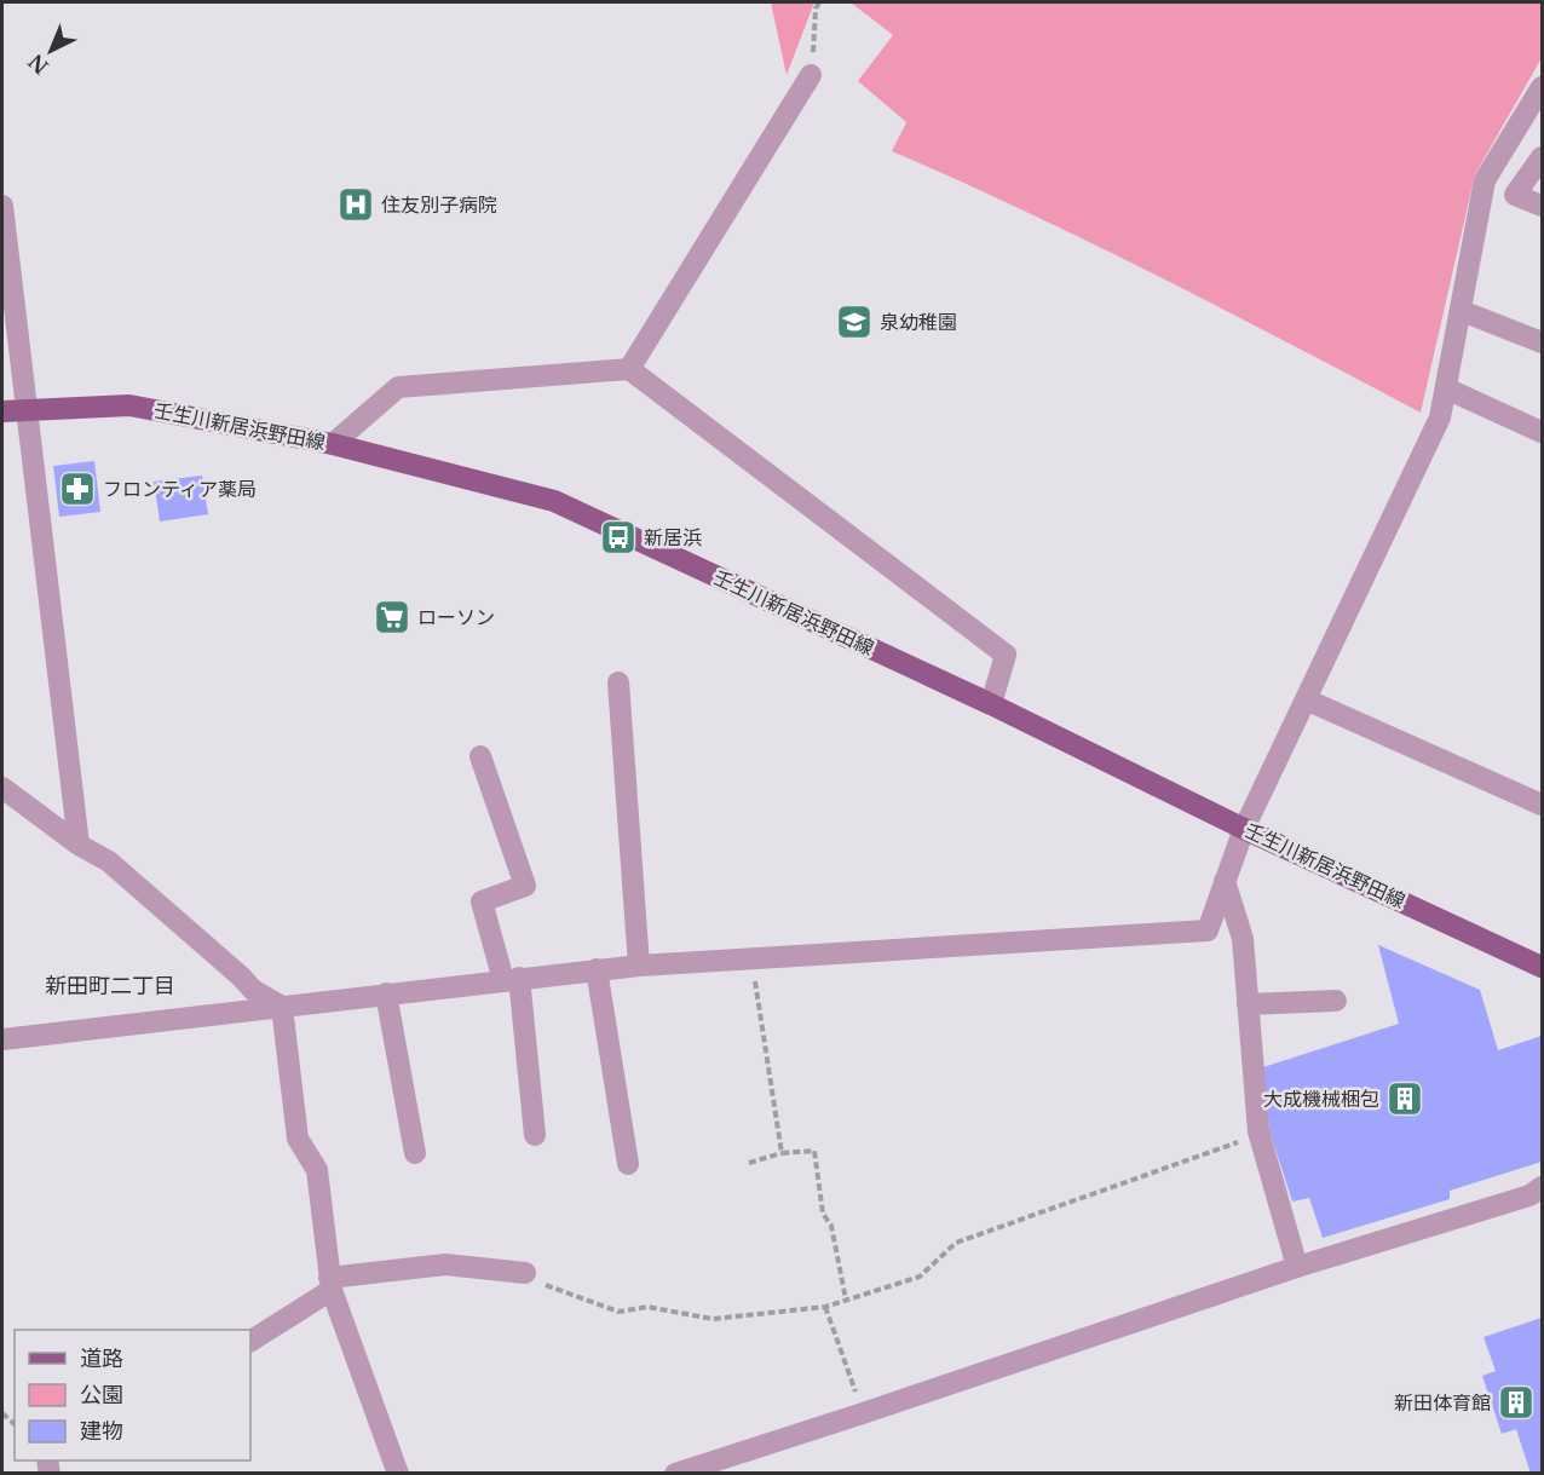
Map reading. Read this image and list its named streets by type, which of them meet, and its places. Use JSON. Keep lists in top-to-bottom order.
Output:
{
  "streets": {
    "main road": ["壬生川新居浜野田線"]
  },
  "districts": ["新田町二丁目"],
  "places": {
    "hospital": ["住友別子病院"],
    "school or university": ["泉幼稚園"],
    "pharmacy": ["フロンティア薬局"],
    "bus stop": ["新居浜"],
    "supermarket": ["ローソン"],
    "building": ["大成機械梱包", "新田体育館"]
  },
  "legend": ["道路", "公園", "建物"],
  "north": "bottom left"
}
